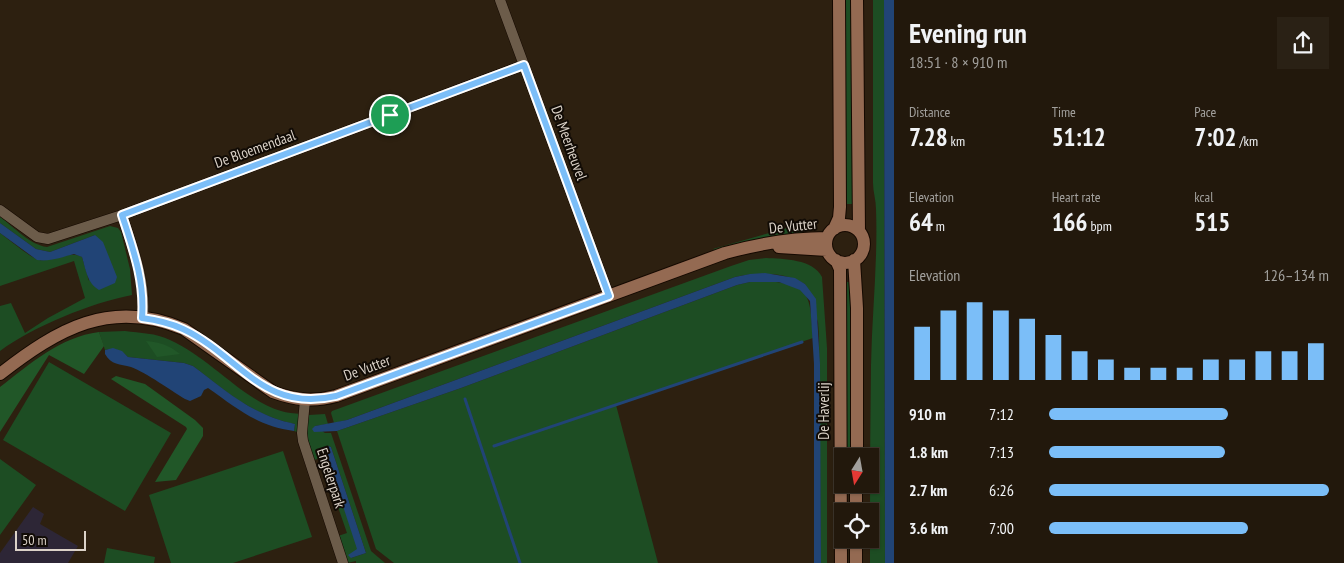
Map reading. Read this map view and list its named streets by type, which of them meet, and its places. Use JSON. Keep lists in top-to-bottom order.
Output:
{
  "streets": {
    "street": [
      "De Meerheuvel",
      "De Bloemendaal",
      "De Vutter",
      "De Haverlij",
      "Engelerpark"
    ]
  },
  "crossings": [
    ["De Meerheuvel", "De Bloemendaal"],
    ["De Meerheuvel", "De Vutter"],
    ["De Vutter", "De Haverlij"],
    ["De Vutter", "Engelerpark"]
  ],
  "scale_bar": "50 m",
  "north": "bottom",
  "page": {
    "heading": ["Evening run", "18:51 · 8 × 910 m"],
    "stats": [
      ["Distance", "7.28 km"],
      ["Time", "51:12"],
      ["Pace", "7:02 /km"],
      ["Elevation", "64 m"],
      ["Heart rate", "166 bpm"],
      ["kcal", "515"]
    ],
    "chart": ["Elevation", "126–134 m"],
    "list": [
      {
        "name": "910 m",
        "note": "7:12"
      },
      {
        "name": "1.8 km",
        "note": "7:13"
      },
      {
        "name": "2.7 km",
        "note": "6:26"
      },
      {
        "name": "3.6 km",
        "note": "7:00"
      }
    ],
    "scale": "50 m"
  }
}
